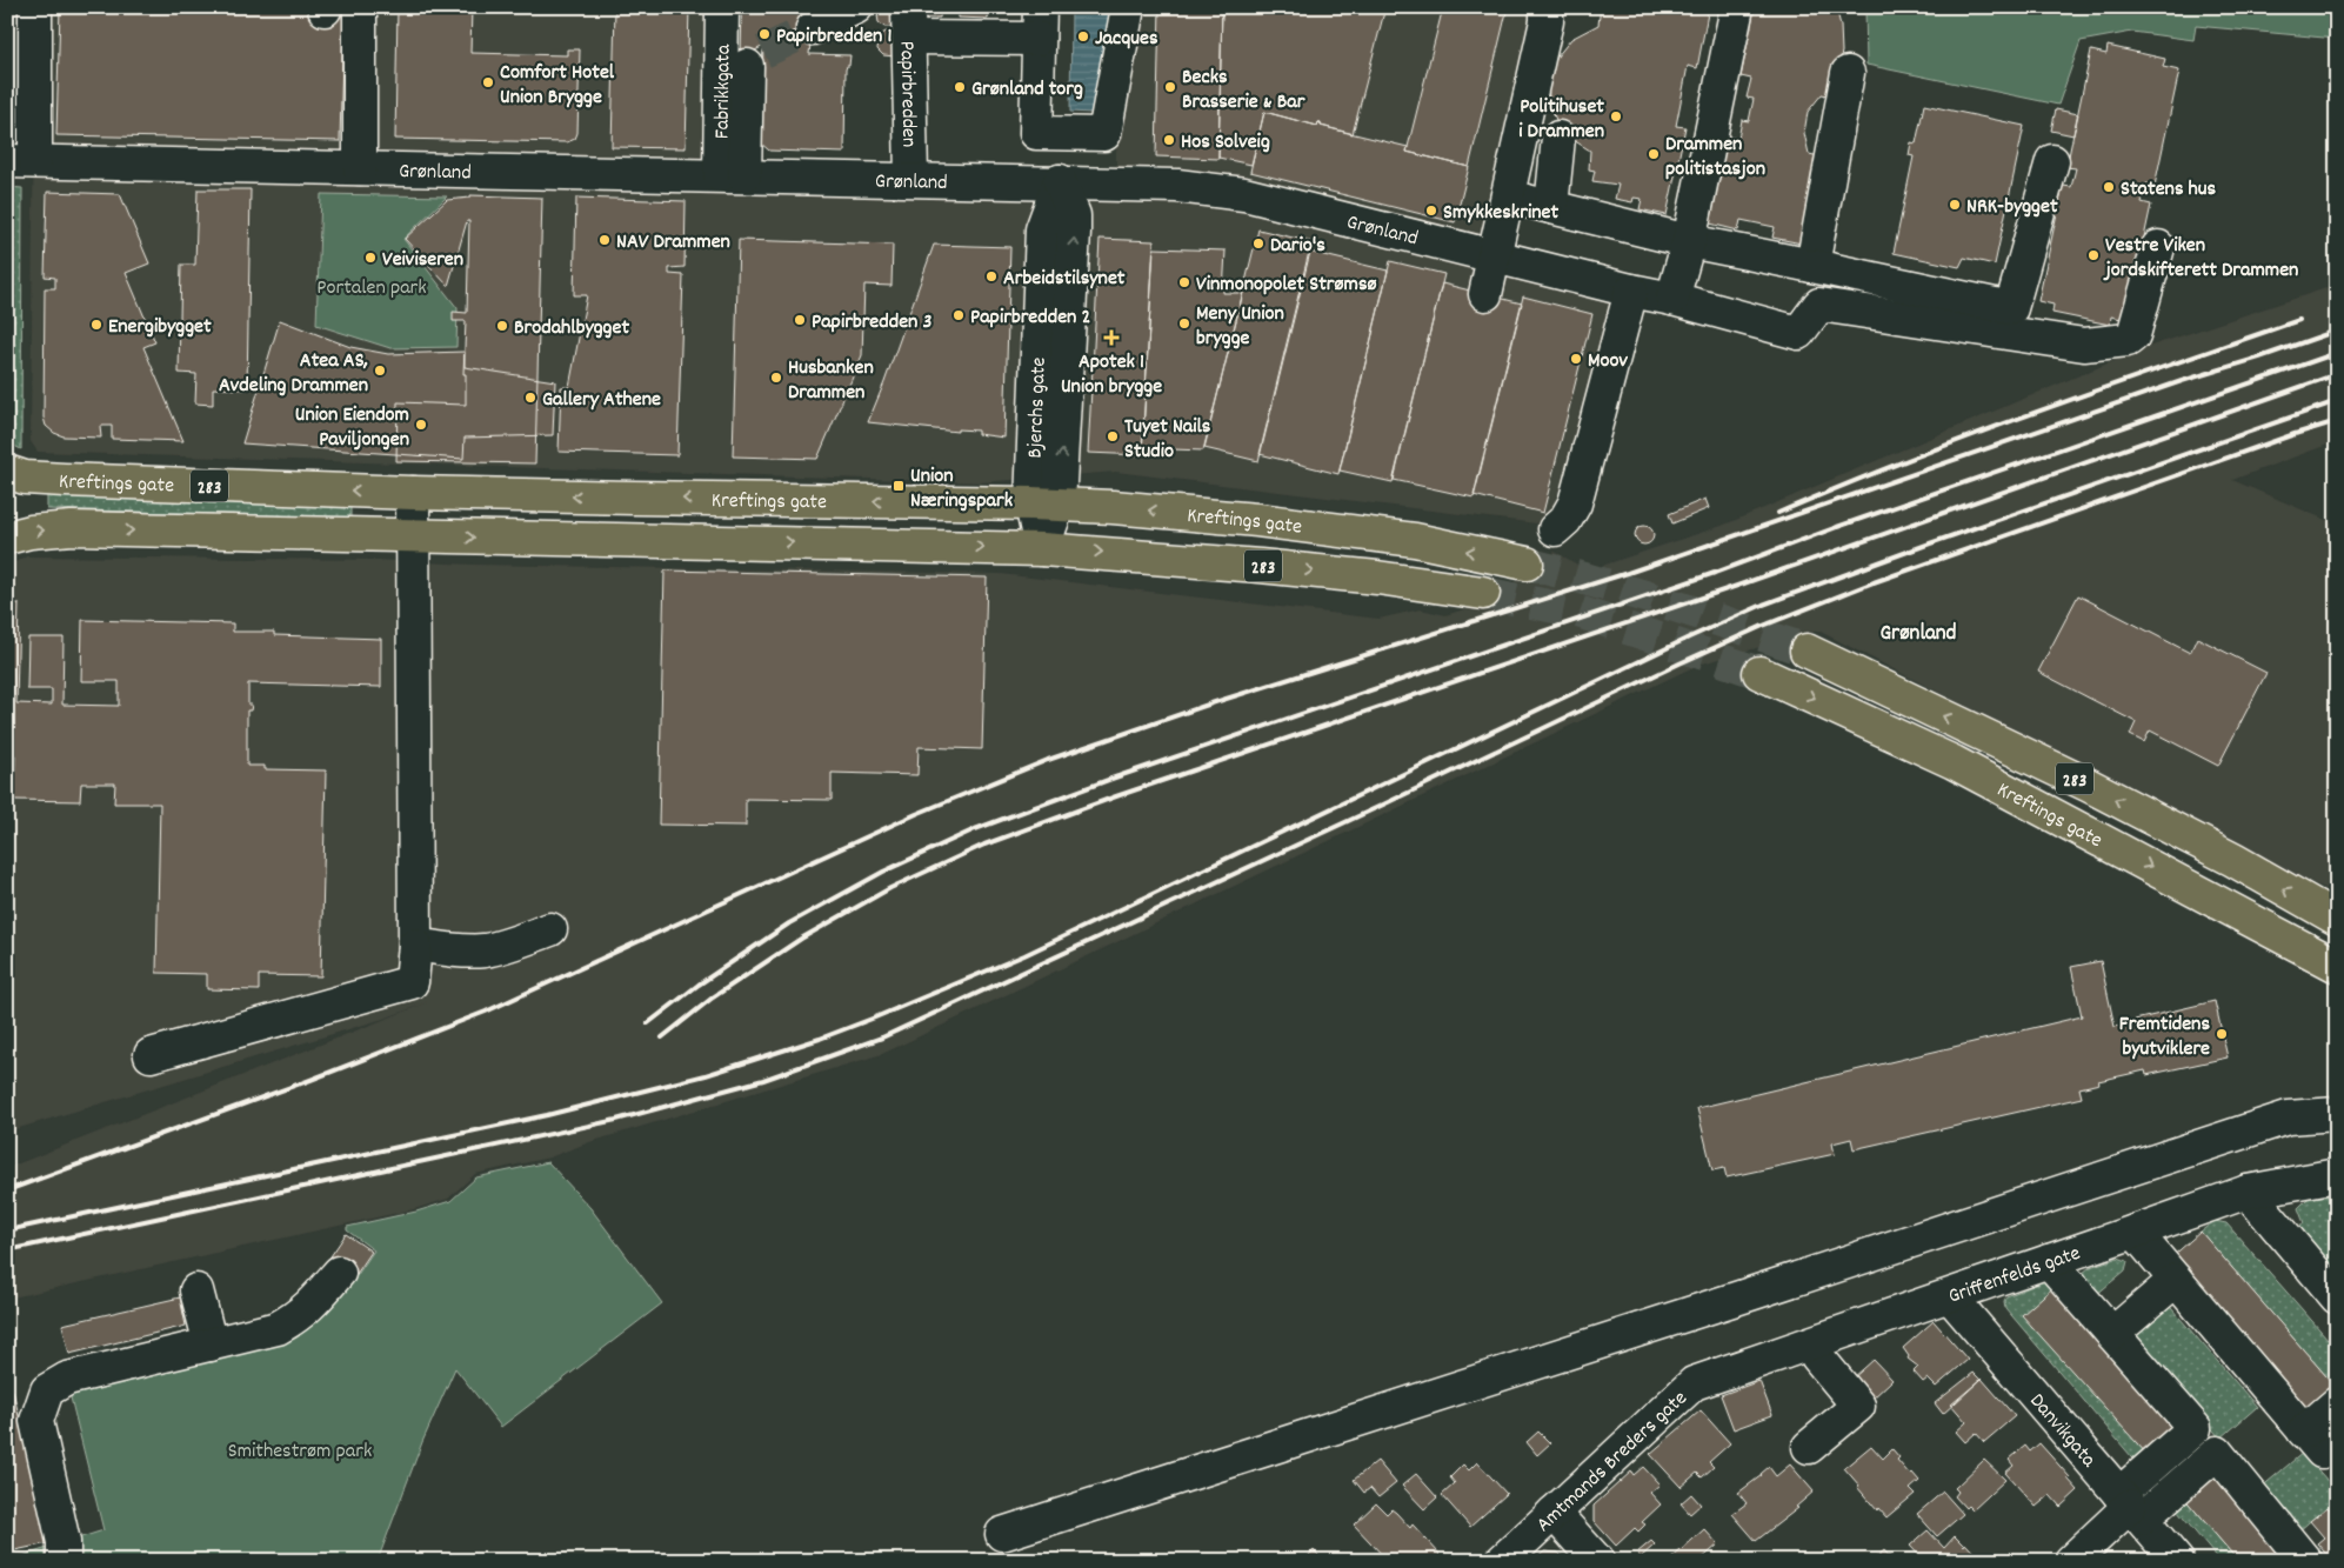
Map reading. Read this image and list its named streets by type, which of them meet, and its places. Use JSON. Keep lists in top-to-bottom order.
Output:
{
  "streets": {
    "main road": ["Kreftings gate", "283"],
    "street": [
      "Fabrikkgata",
      "Papirbredden",
      "Grønland",
      "Bjerchs gate",
      "Griffenfelds gate",
      "Danvikgata",
      "Amtmands Breders gate"
    ]
  },
  "crossings": [
    ["Fabrikkgata", "Grønland"],
    ["Papirbredden", "Grønland"],
    ["Grønland", "Bjerchs gate"],
    ["Bjerchs gate", "Kreftings gate"],
    ["Griffenfelds gate", "Danvikgata"],
    ["Griffenfelds gate", "Amtmands Breders gate"]
  ],
  "districts": ["Grønland"],
  "parks": ["Portalen park", "Smithestrøm park"],
  "places": {
    "other": [
      "Papirbredden 1",
      "Jacques",
      "Comfort Hotel Union Brygge",
      "Grønland torg",
      "Becks Brasserie & Bar",
      "Politihuset i Drammen",
      "Hos Solveig",
      "Drammen politistasjon",
      "Statens hus",
      "NRK-bygget",
      "Smykkeskrinet",
      "NAV Drammen",
      "Dario's",
      "Vestre Viken jordskifterett Drammen",
      "Veiviseren",
      "Arbeidstilsynet",
      "Vinmonopolet Strømsø",
      "Papirbredden 2",
      "Papirbredden 3",
      "Meny Union brygge",
      "Energibygget",
      "Brodahlbygget",
      "Moov",
      "Atea AS, Avdeling Drammen",
      "Husbanken Drammen",
      "Gallery Athene",
      "Union Eiendom Paviljongen",
      "Tuyet Nails Studio",
      "Fremtidens byutviklere"
    ],
    "health": ["Apotek 1 Union brygge"],
    "transit": ["Union Næringspark"]
  }
}
